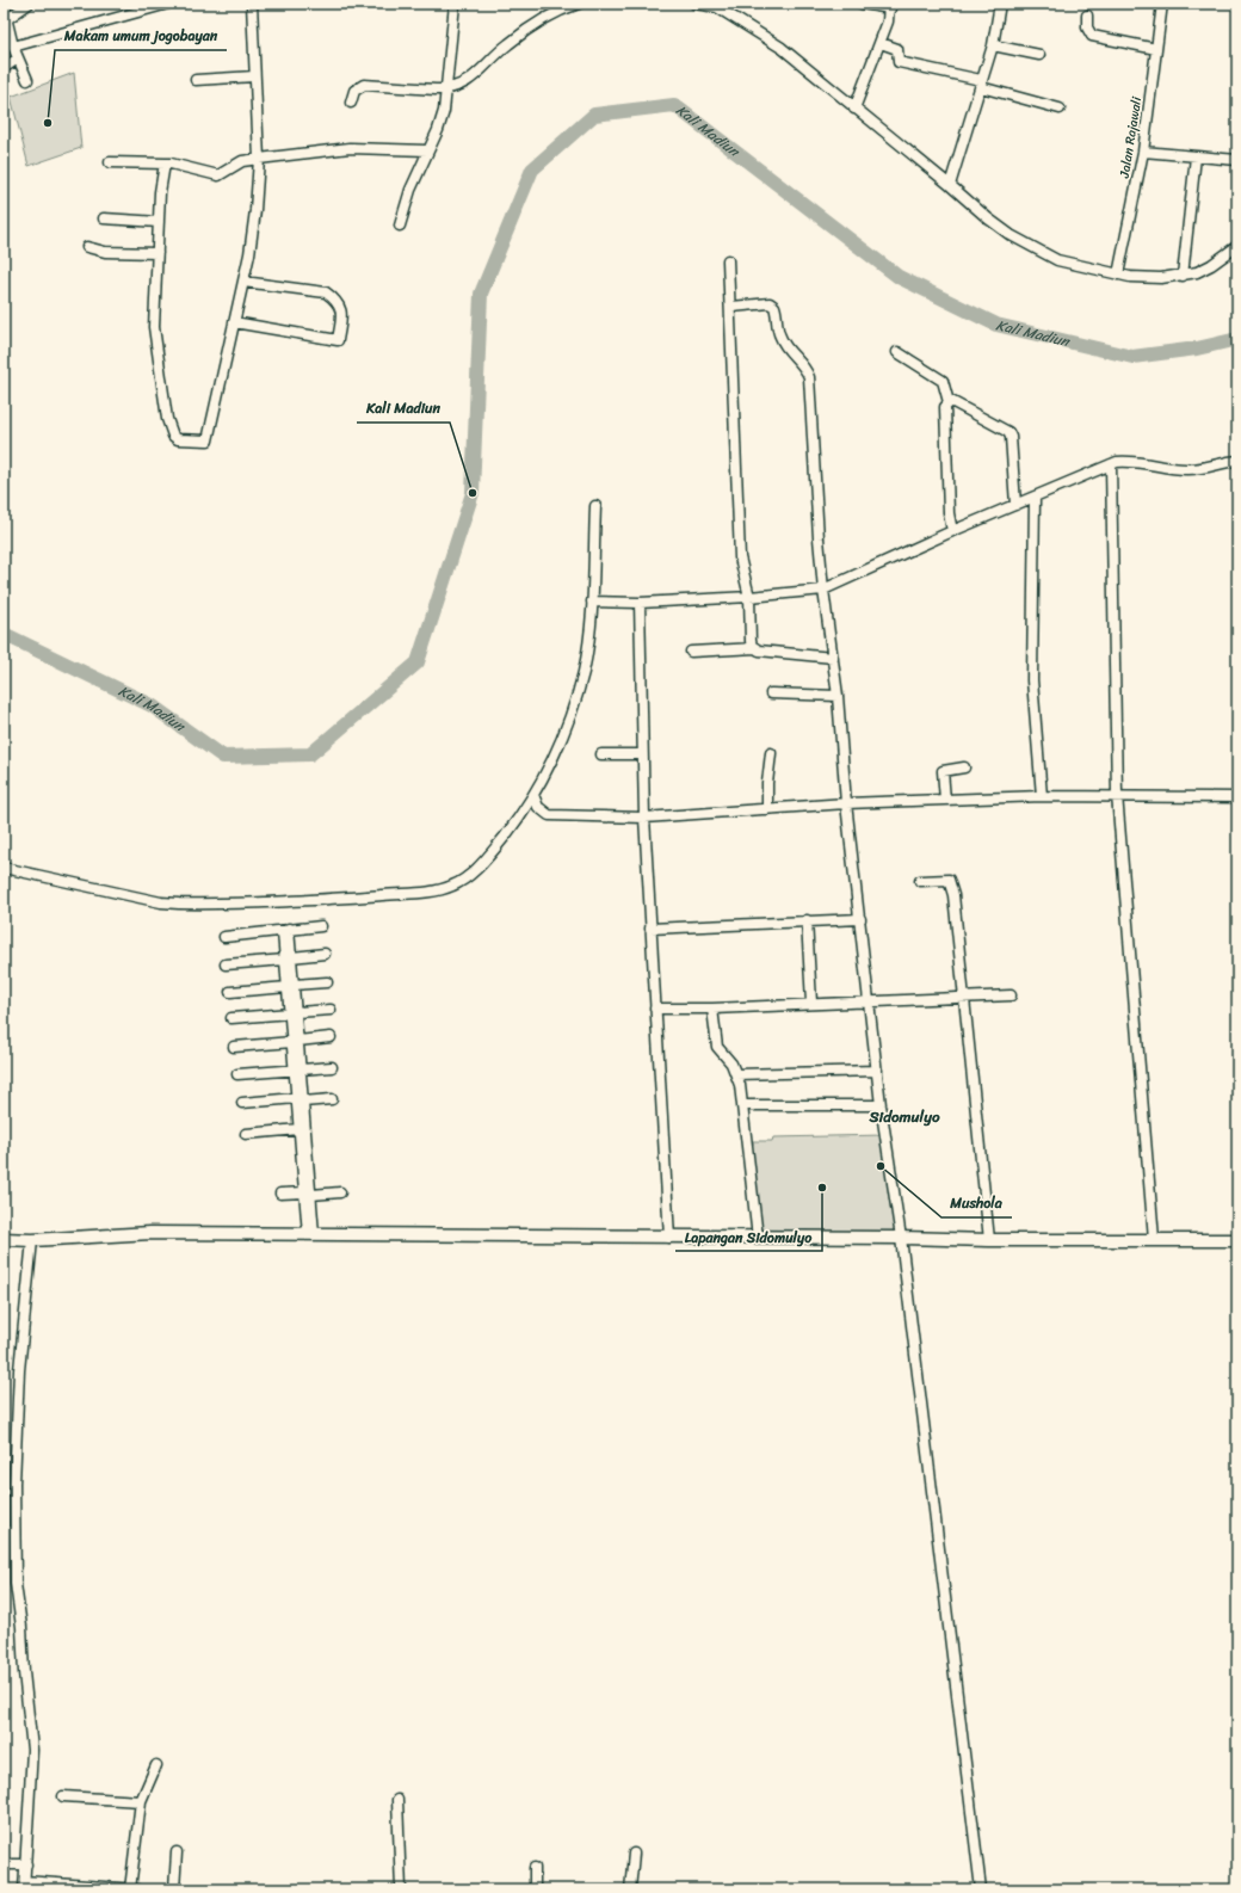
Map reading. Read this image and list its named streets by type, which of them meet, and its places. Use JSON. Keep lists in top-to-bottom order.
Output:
{
  "streets": {
    "street": ["Jalan Rajawali"]
  },
  "districts": ["Sidomulyo"],
  "water": ["Kali Madiun"],
  "places": [
    "Makam umum jogobayan",
    "Kali Madiun",
    "Mushola",
    "Lapangan Sidomulyo"
  ]
}
